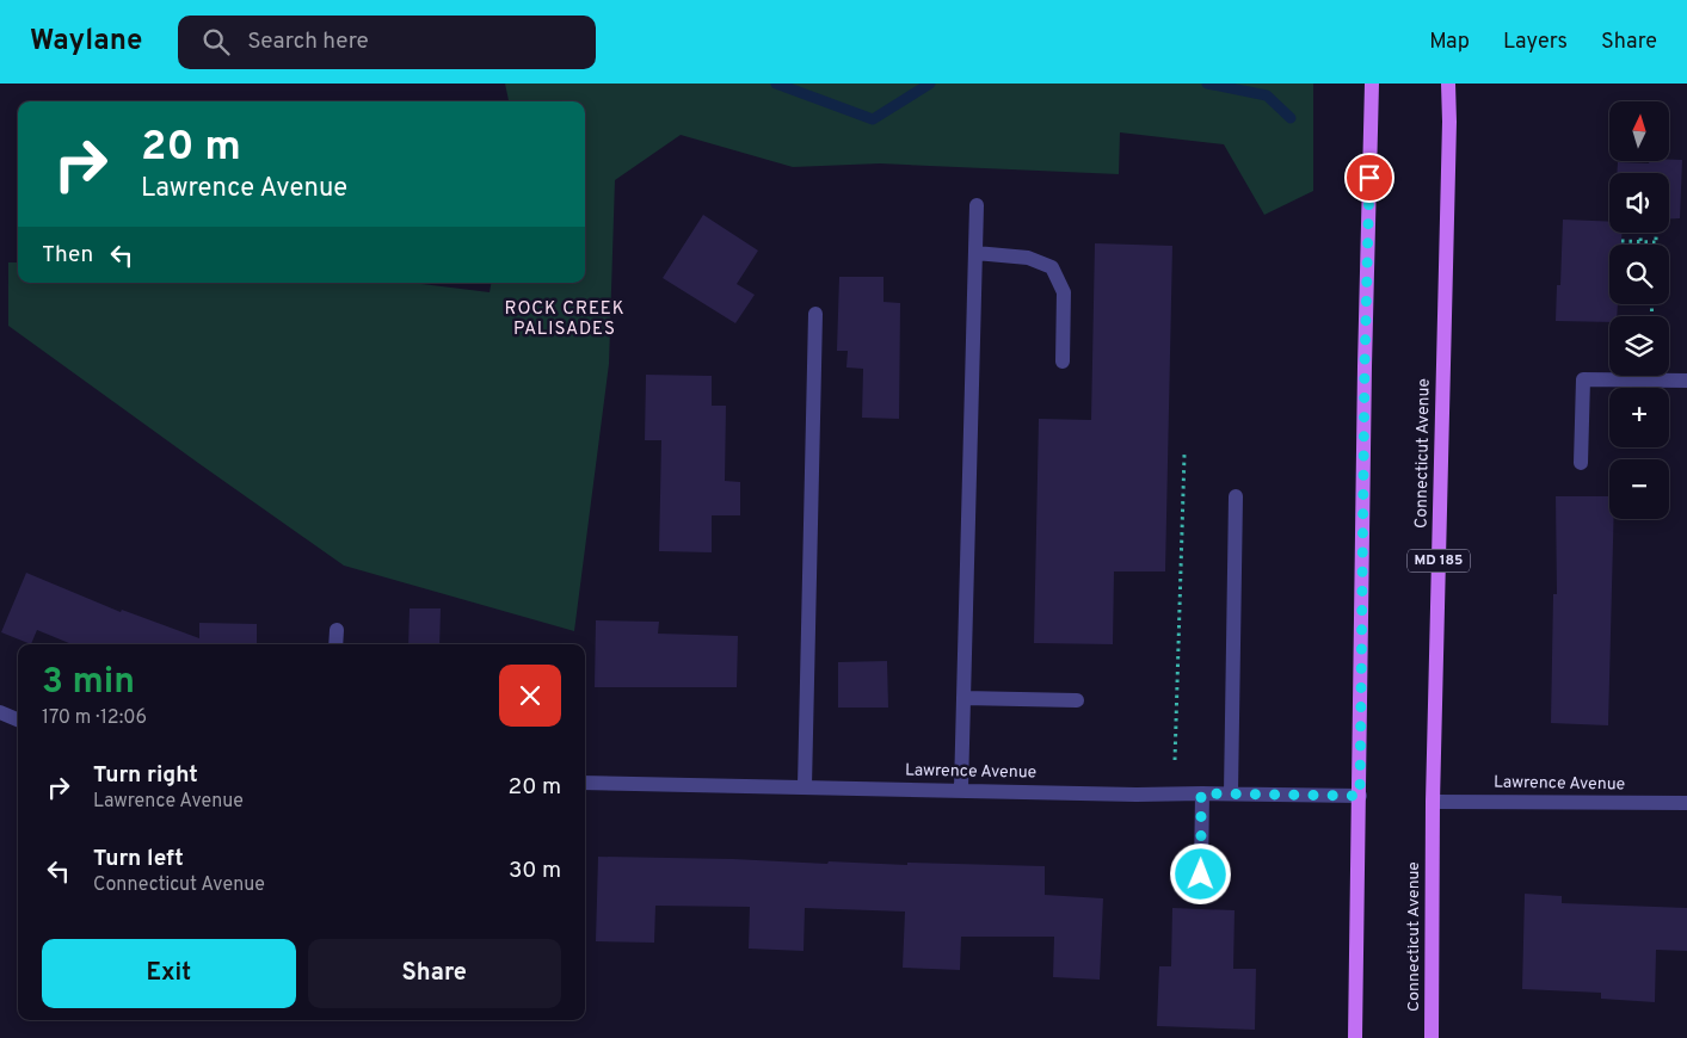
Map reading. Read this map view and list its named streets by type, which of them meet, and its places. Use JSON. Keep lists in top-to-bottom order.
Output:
{
  "streets": {
    "main road": ["Connecticut Avenue", "MD 185"],
    "street": ["Lawrence Avenue"]
  },
  "crossings": [
    ["Connecticut Avenue", "Lawrence Avenue"]
  ],
  "districts": ["ROCK CREEK PALISADES"],
  "north": "top",
  "page": {
    "header": "Waylane",
    "search": "Search here",
    "nav": ["Map", "Layers", "Share"],
    "map_buttons": ["+", "−"],
    "turn": ["20 m", "Lawrence Avenue"],
    "then": "Then",
    "heading": ["3 min", "170 m · 12:06"],
    "list": [
      {
        "name": "Turn right",
        "note": "Lawrence Avenue",
        "value": "20 m"
      },
      {
        "name": "Turn left",
        "note": "Connecticut Avenue",
        "value": "30 m"
      }
    ],
    "buttons": ["Exit", "Share"]
  }
}
